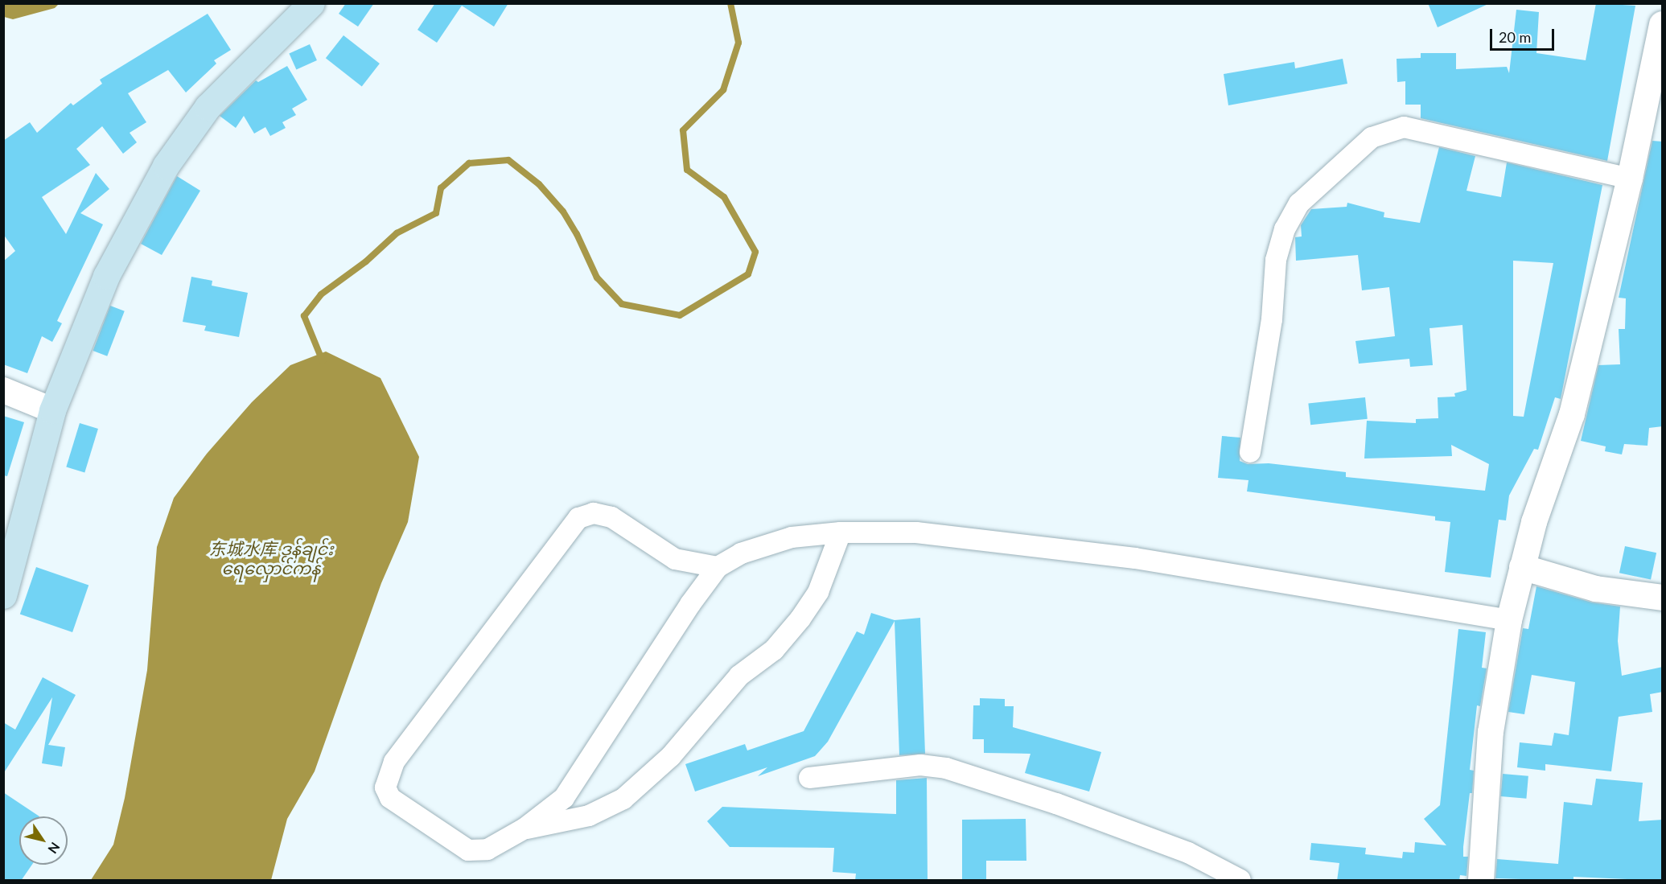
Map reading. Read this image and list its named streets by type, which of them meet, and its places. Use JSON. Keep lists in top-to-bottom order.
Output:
{
  "water": ["东城水库 ဒွန်ချင်း ရေလှောင်ကန်"],
  "scale_bar": "20 m",
  "north": "bottom right"
}
